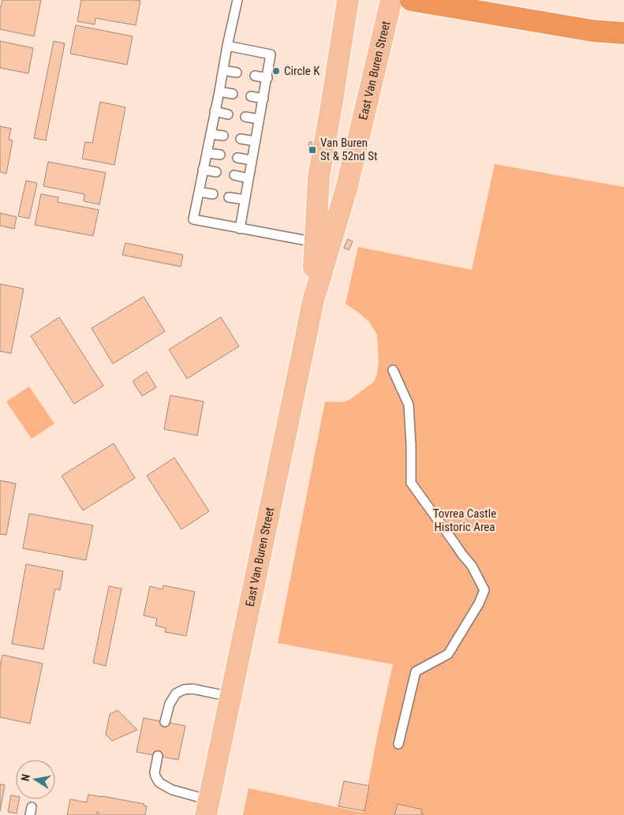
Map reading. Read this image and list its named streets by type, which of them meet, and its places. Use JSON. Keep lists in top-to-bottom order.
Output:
{
  "streets": {
    "main road": ["East Van Buren Street"]
  },
  "parks": ["Tovrea Castle Historic Area"],
  "places": {
    "other": ["Circle K"],
    "transit": ["Van Buren St & 52nd St"]
  },
  "north": "left"
}
